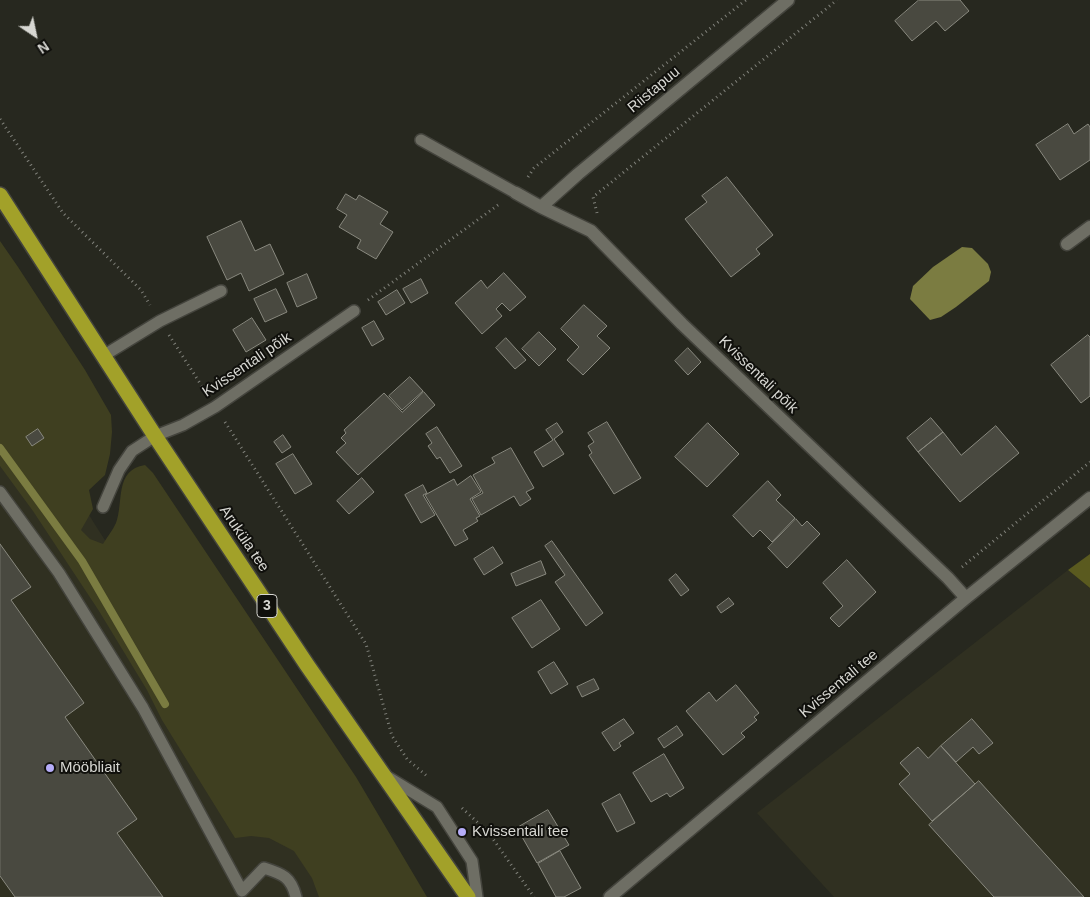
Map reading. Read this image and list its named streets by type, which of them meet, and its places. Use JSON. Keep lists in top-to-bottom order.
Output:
{
  "streets": {
    "highway": ["Aruküla tee", "3"],
    "street": ["Riistapuu", "Kvissentali põik", "Kvissentali tee"]
  },
  "crossings": [
    ["Riistapuu", "Kvissentali põik"],
    ["Kvissentali põik", "Aruküla tee"],
    ["Kvissentali põik", "Kvissentali tee"]
  ],
  "places": ["Mööbliait", "Kvissentali tee"],
  "north": "bottom right"
}
